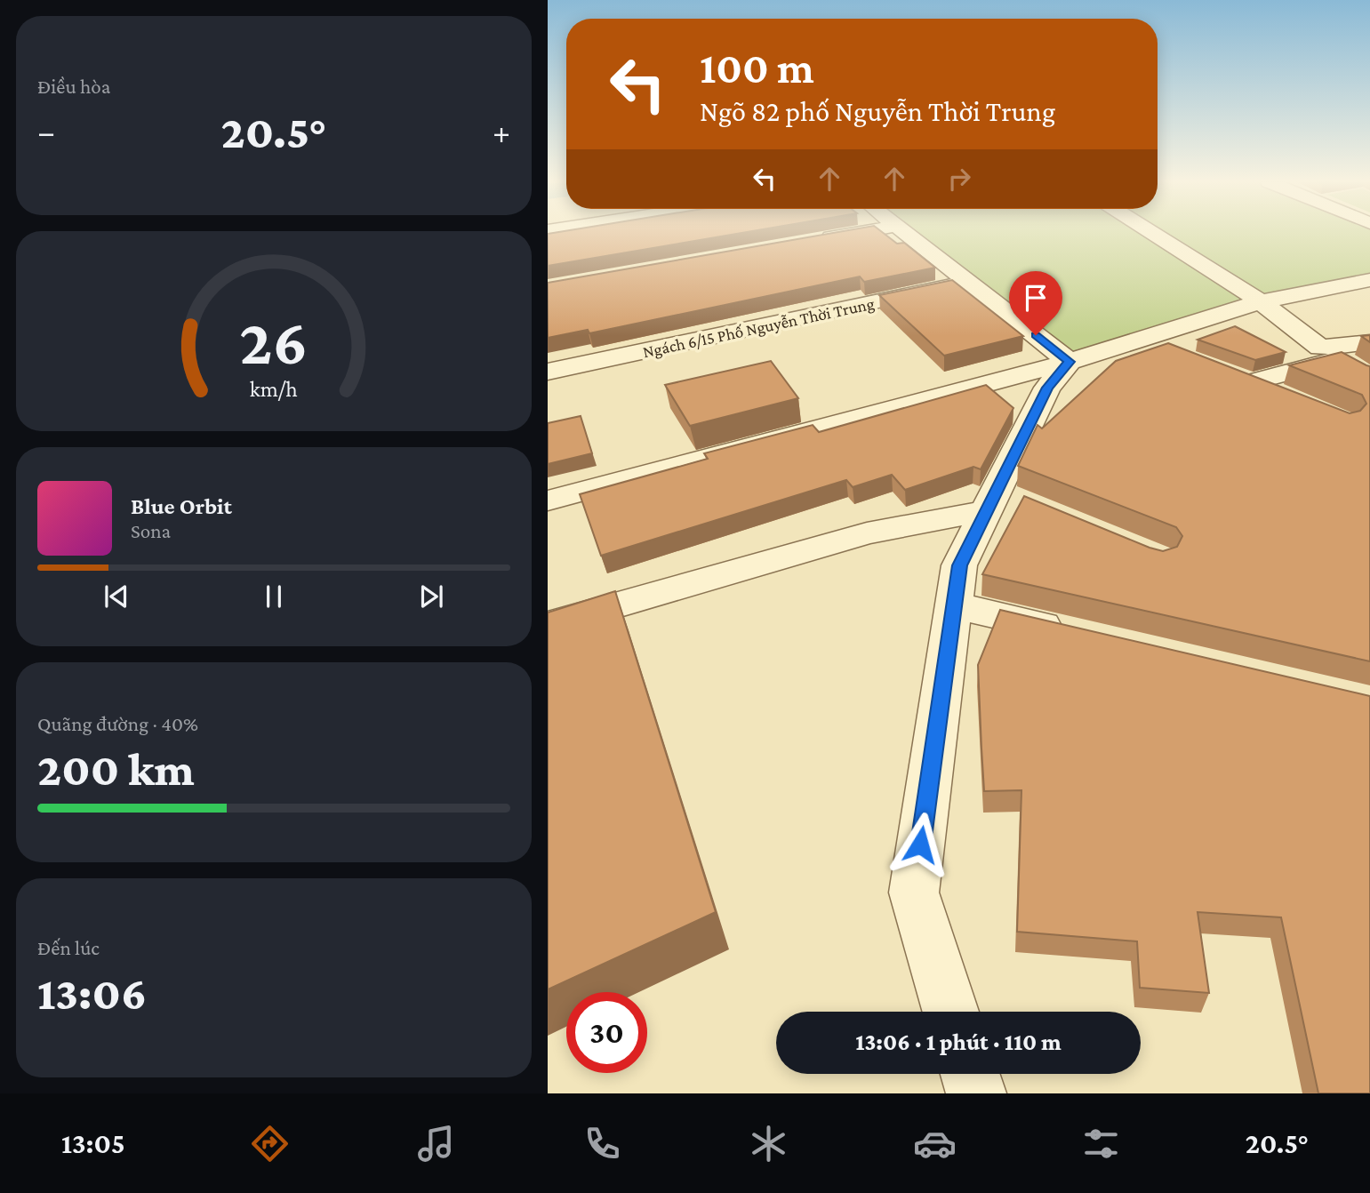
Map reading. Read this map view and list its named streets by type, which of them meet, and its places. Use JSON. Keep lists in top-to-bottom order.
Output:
{
  "streets": {
    "street": ["Ngách 6/15 Phố Nguyễn Thời Trung"]
  },
  "page": {
    "tile": [
      "Điều hòa",
      ["Quãng đường · 40%", "200 km"],
      ["Đến lúc", "13:06"]
    ],
    "turn": ["100 m", "Ngõ 82 phố Nguyễn Thời Trung"],
    "heat": ["−", "20.5°", "+"],
    "song": ["Blue Orbit", "Sona"],
    "limit": "30",
    "trip": "13:06 · 1 phút · 110 m",
    "tabs": ["13:05", "20.5°"],
    "gauge": ["26", "km/h"]
  }
}
